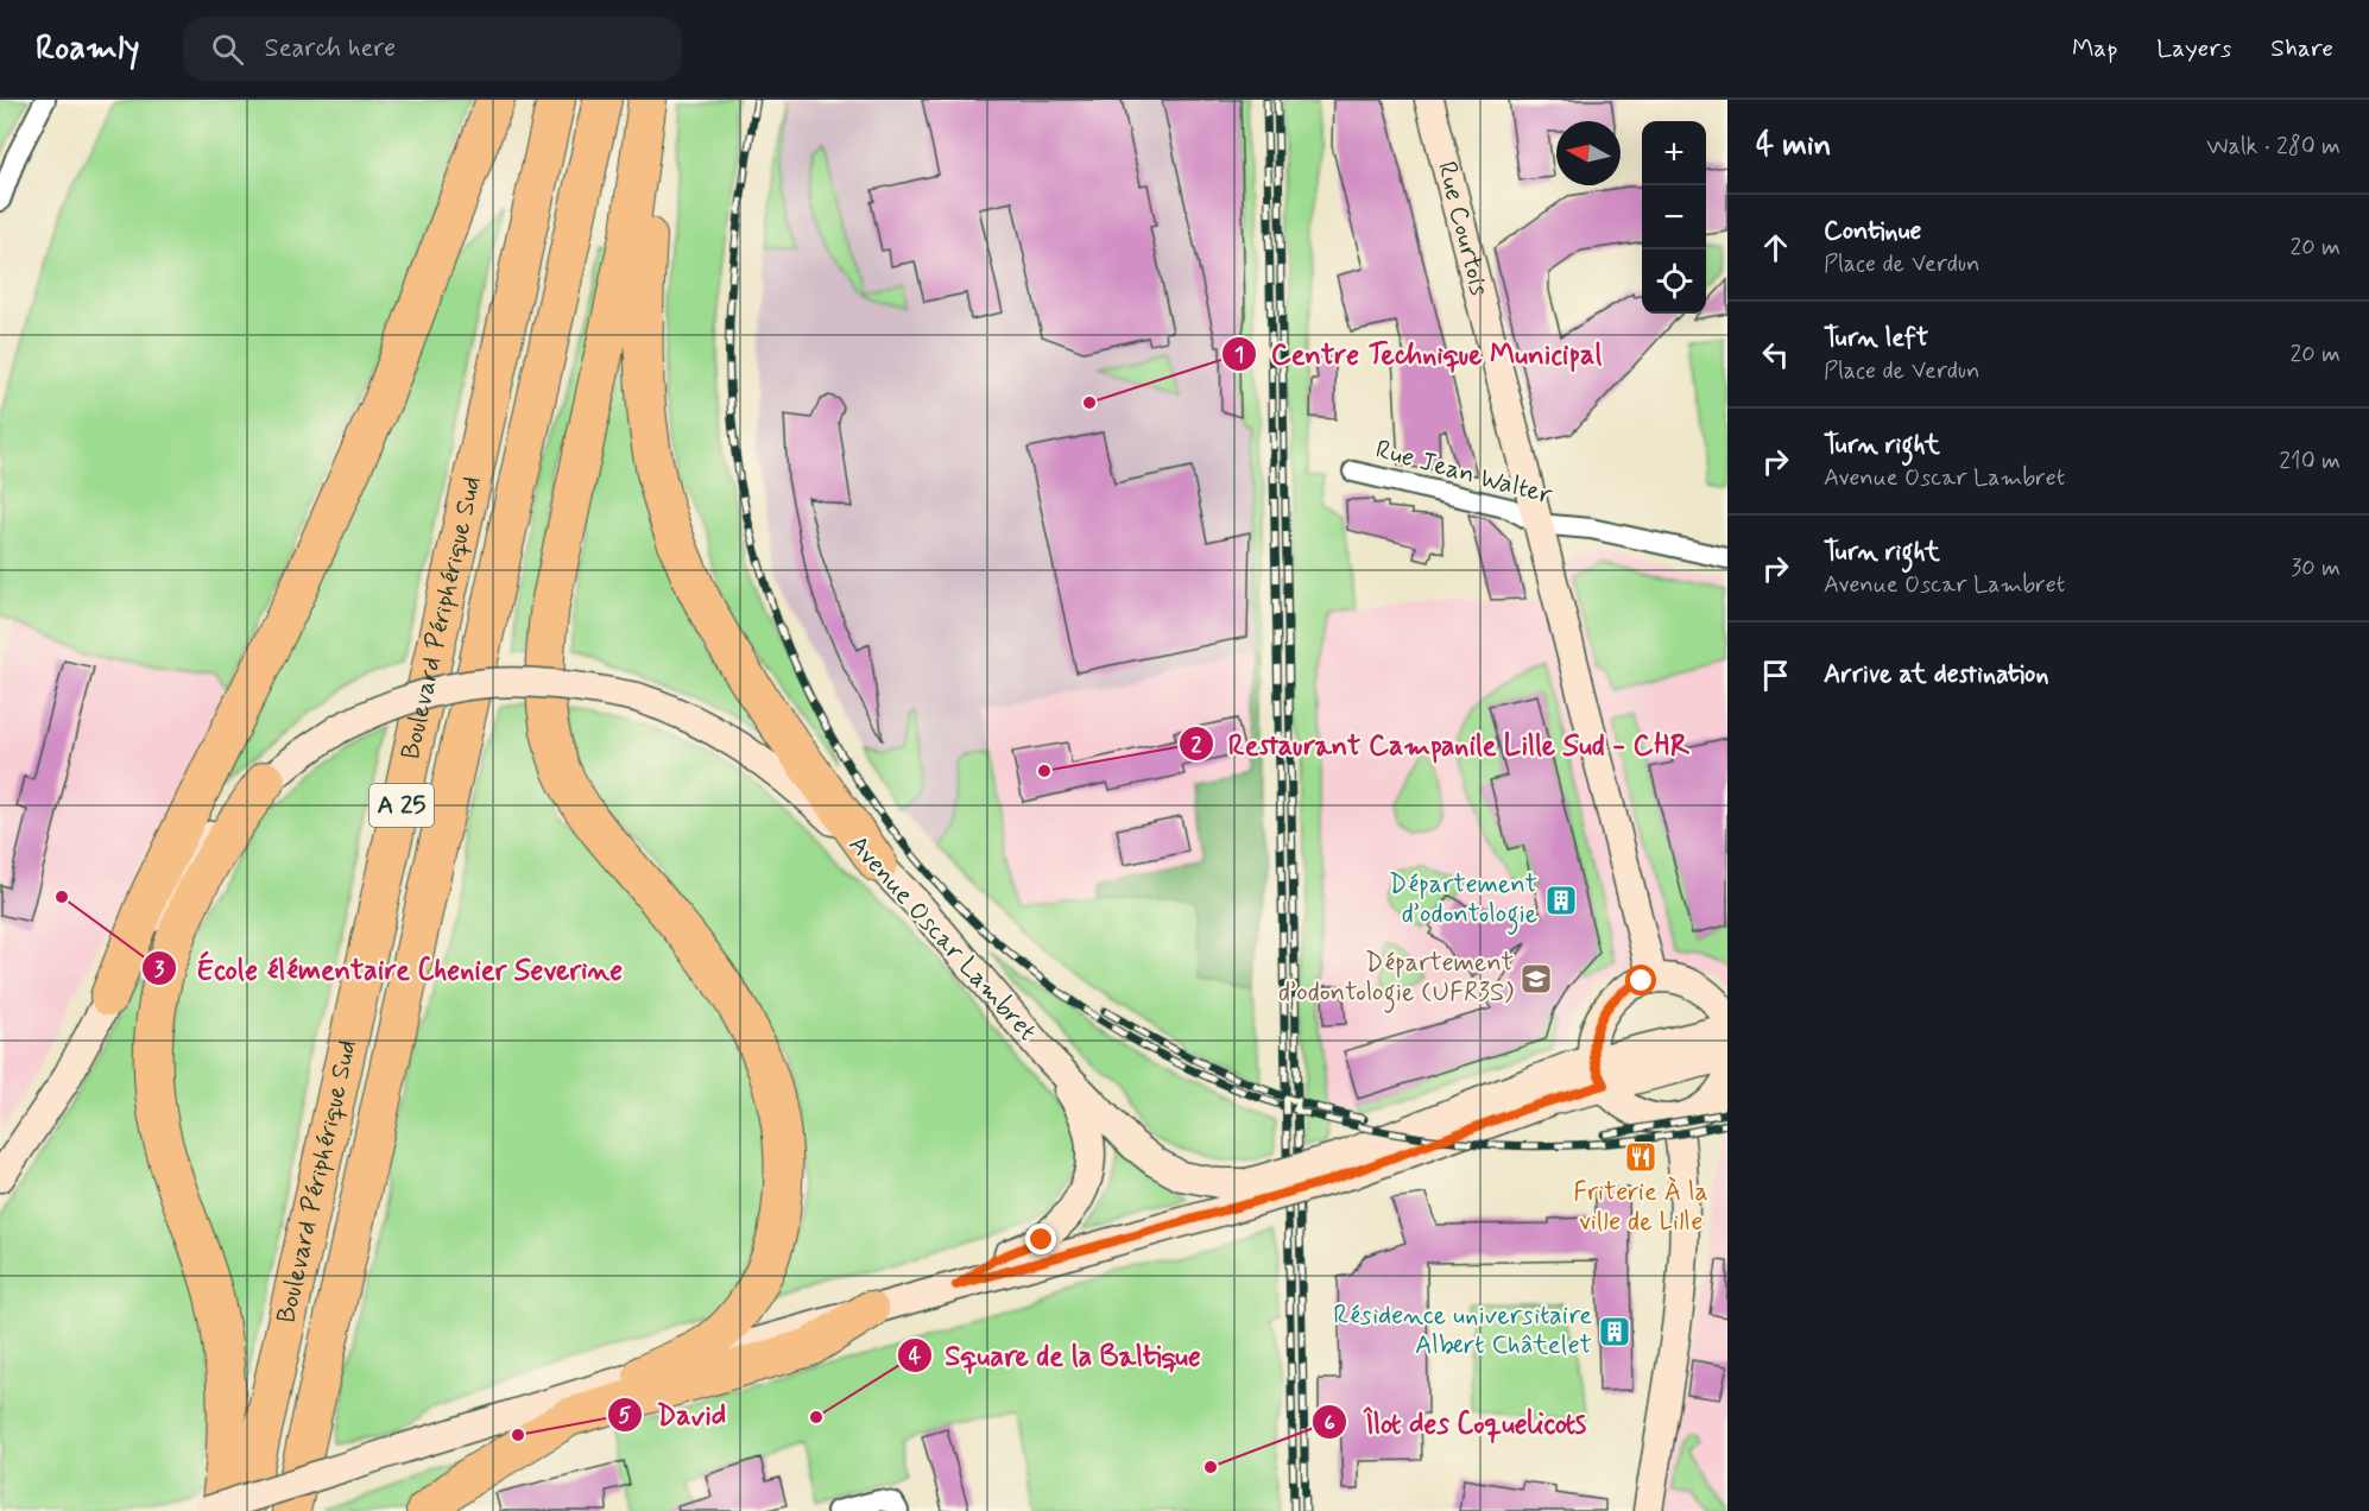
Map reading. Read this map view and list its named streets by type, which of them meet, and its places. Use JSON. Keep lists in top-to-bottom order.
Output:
{
  "streets": {
    "highway": ["Boulevard Périphérique Sud", "A 25"],
    "main road": ["Rue Courtois", "Avenue Oscar Lambret"],
    "street": ["Rue Jean Walter"]
  },
  "crossings": [
    ["Rue Courtois", "Rue Jean Walter"]
  ],
  "places": {
    "other": [
      "Centre Technique Municipal",
      "Restaurant Campanile Lille Sud - CHR",
      "École élémentaire Chenier Severine",
      "Square de la Baltique",
      "David",
      "Îlot des Coquelicots"
    ],
    "building": ["Département d’odontologie", "Résidence universitaire Albert Châtelet"],
    "school or university": ["Département d’odontologie (UFR3S)"],
    "restaurant": ["Friterie À la ville de Lille"]
  },
  "north": "left",
  "page": {
    "header": "Roamly",
    "search": "Search here",
    "nav": ["Map", "Layers", "Share"],
    "heading": ["4 min", "Walk · 280 m"],
    "map_buttons": ["+", "−"],
    "list": [
      ["Continue", "Place de Verdun", "20 m"],
      ["Turn left", "Place de Verdun", "20 m"],
      ["Turn right", "Avenue Oscar Lambret", "210 m"],
      ["Turn right", "Avenue Oscar Lambret", "30 m"],
      "Arrive at destination"
    ]
  }
}
